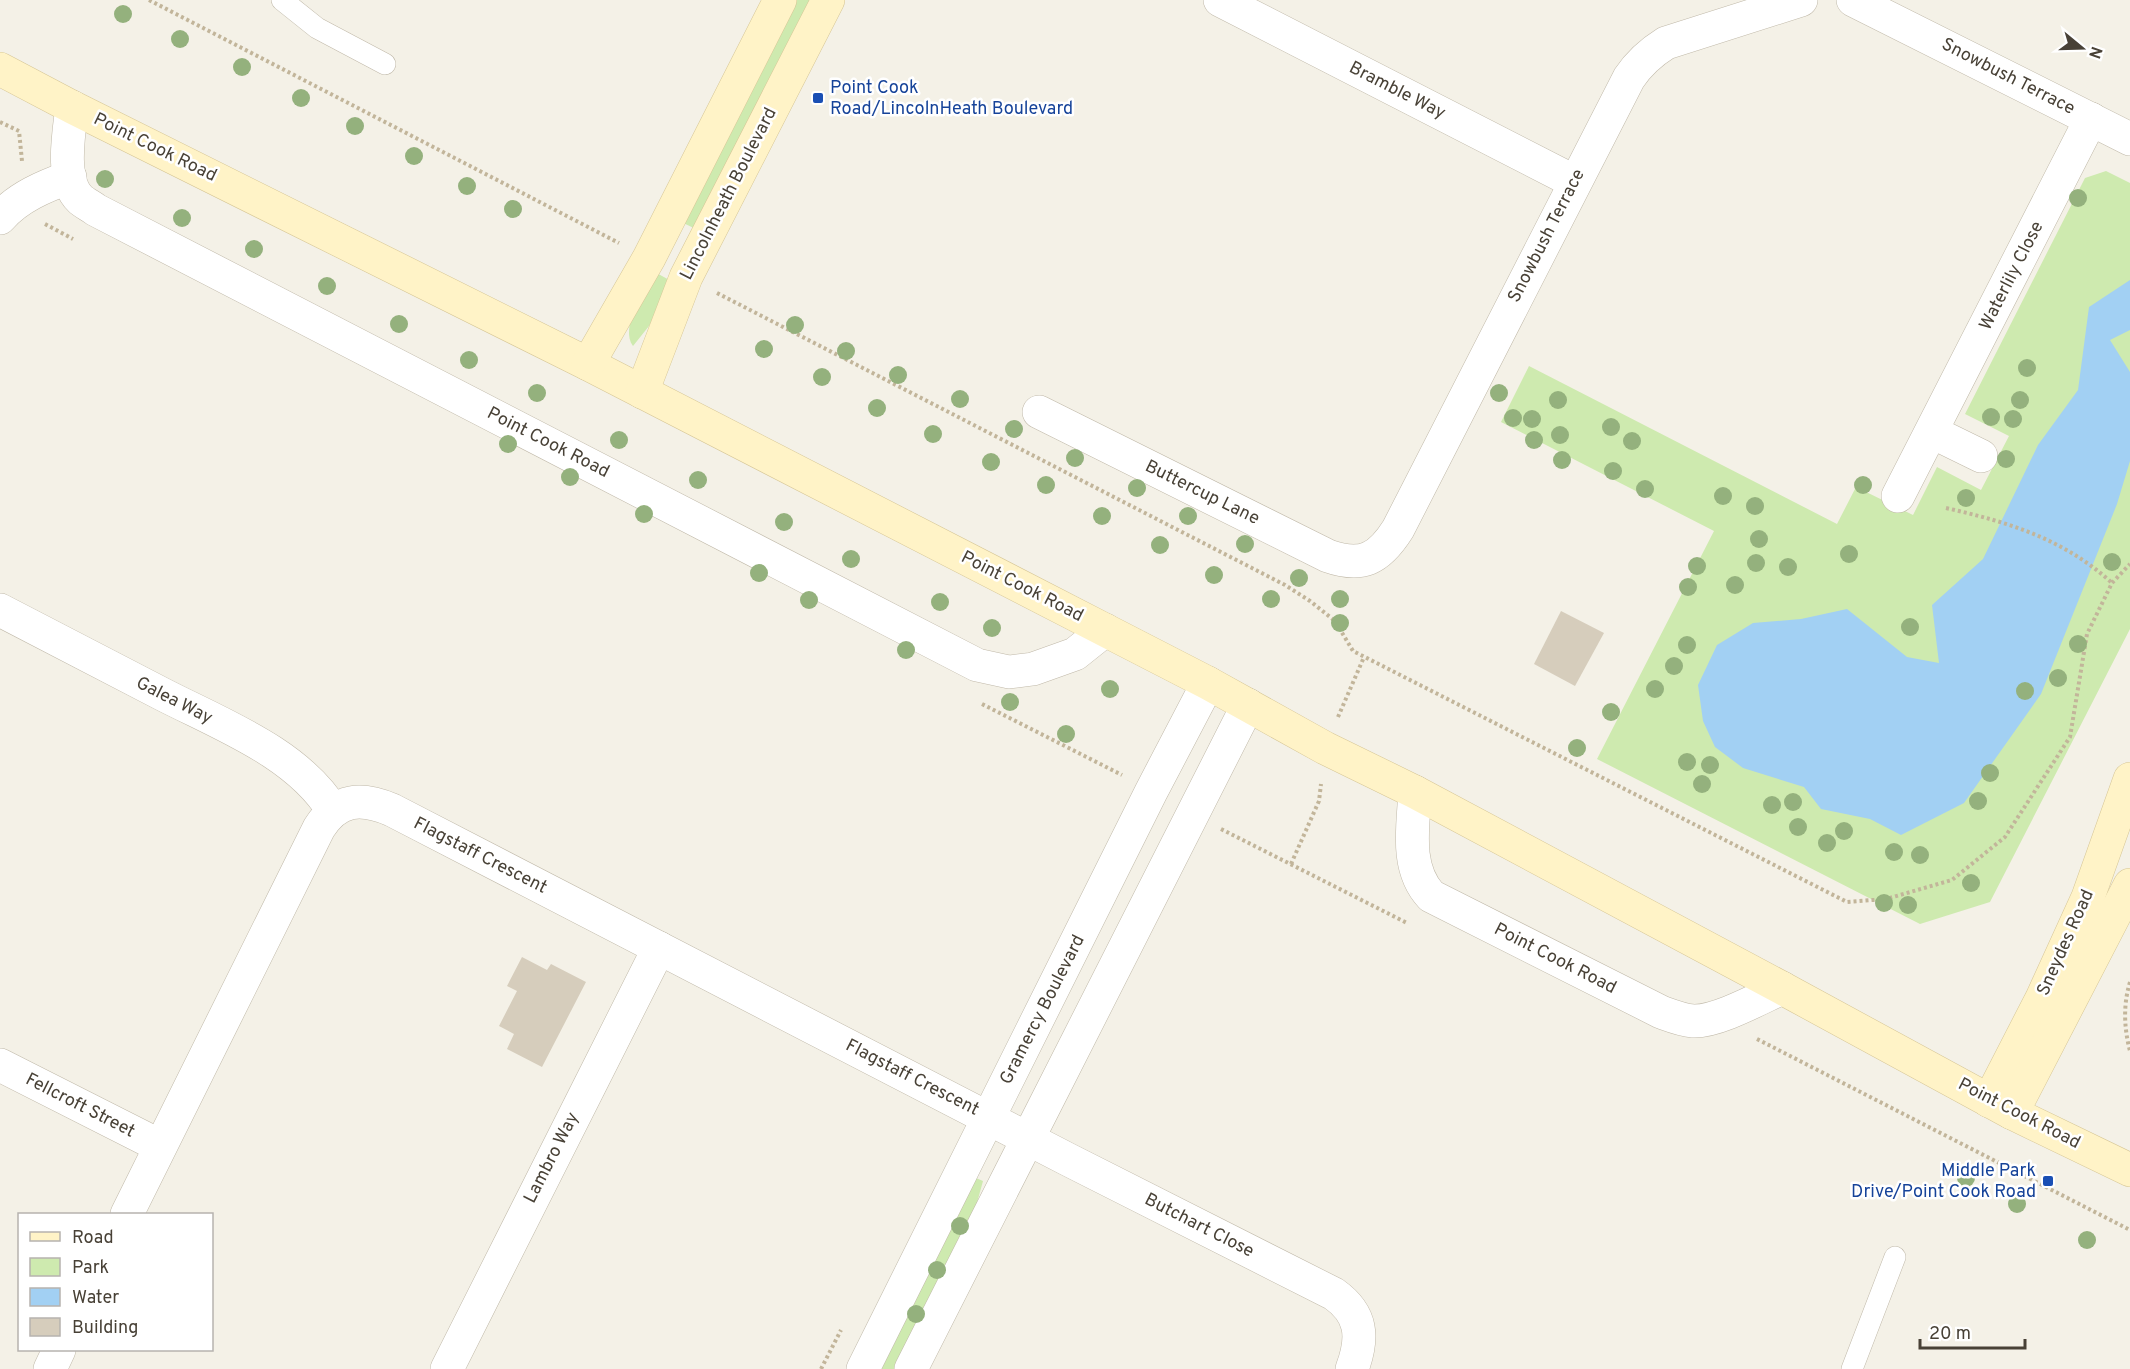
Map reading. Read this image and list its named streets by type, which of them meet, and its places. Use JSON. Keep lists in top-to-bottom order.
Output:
{
  "streets": {
    "main road": ["Point Cook Road", "Lincolnheath Boulevard", "Sneydes Road"],
    "street": [
      "Snowbush Terrace",
      "Bramble Way",
      "Waterlily Close",
      "Buttercup Lane",
      "Galea Way",
      "Flagstaff Crescent",
      "Gramercy Boulevard",
      "Fellcroft Street",
      "Lambro Way",
      "Butchart Close"
    ]
  },
  "crossings": [
    ["Snowbush Terrace", "Bramble Way"],
    ["Snowbush Terrace", "Waterlily Close"],
    ["Snowbush Terrace", "Buttercup Lane"],
    ["Point Cook Road", "Lincolnheath Boulevard"],
    ["Point Cook Road", "Sneydes Road"],
    ["Point Cook Road", "Gramercy Boulevard"],
    ["Galea Way", "Flagstaff Crescent"],
    ["Flagstaff Crescent", "Gramercy Boulevard"],
    ["Flagstaff Crescent", "Lambro Way"],
    ["Flagstaff Crescent", "Butchart Close"]
  ],
  "places": {
    "transit": ["Point Cook Road/LincolnHeath Boulevard", "Middle Park Drive/Point Cook Road"]
  },
  "legend": [
    "Road",
    "Park",
    "Water",
    "Building"
  ],
  "scale_bar": "20 m",
  "north": "right"
}
